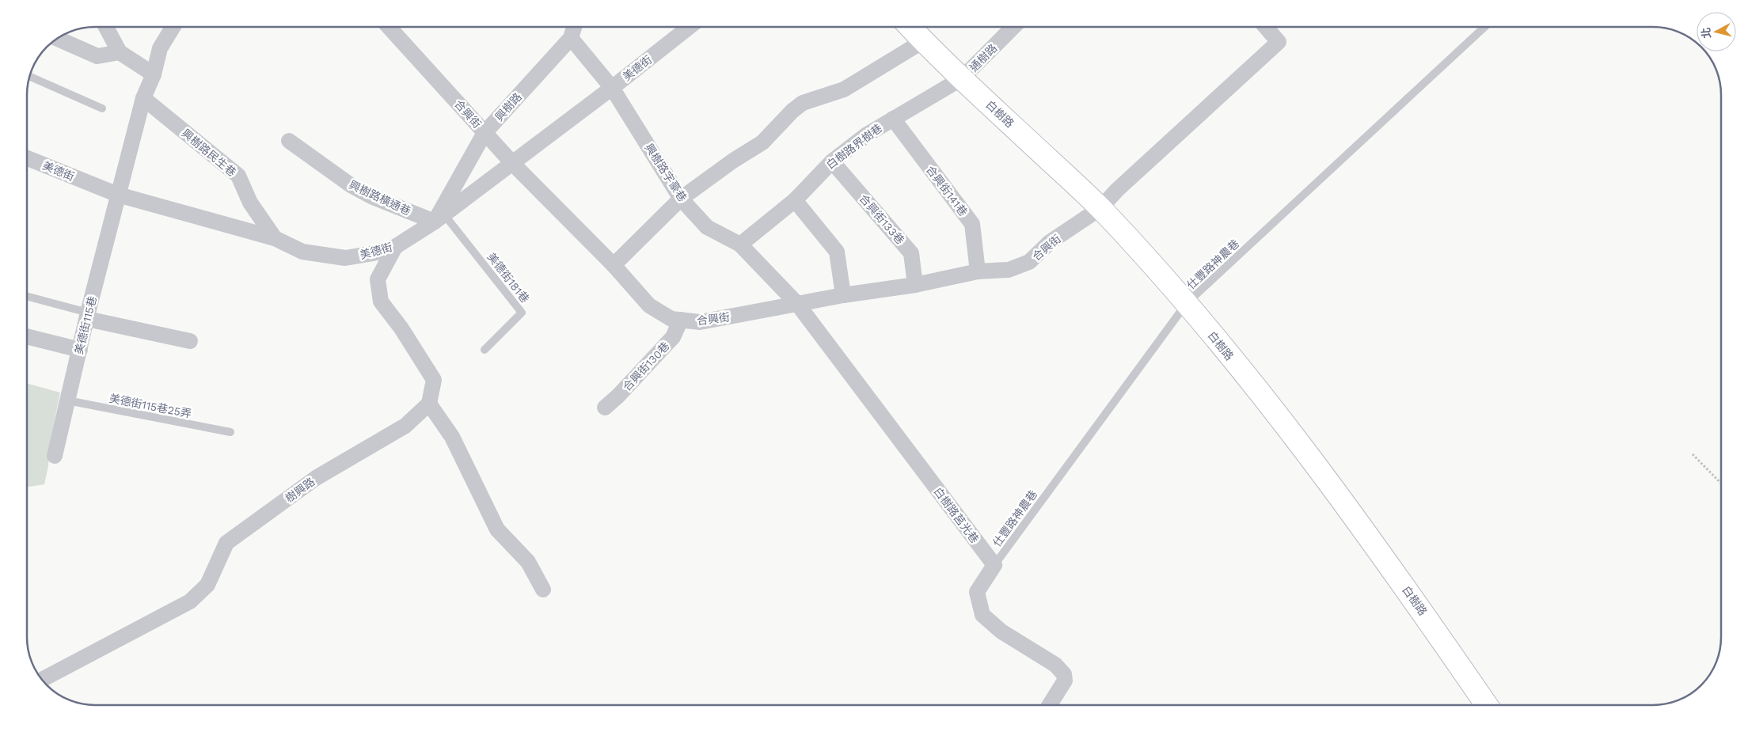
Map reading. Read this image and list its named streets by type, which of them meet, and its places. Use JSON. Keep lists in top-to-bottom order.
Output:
{
  "streets": {
    "street": [
      "通樹路",
      "美德街",
      "興樹路",
      "合興街",
      "白樹路",
      "白樹路界樹巷",
      "興樹路民生巷",
      "興樹路字豪巷",
      "合興街141巷",
      "興樹路橫通巷",
      "合興街133巷",
      "美德街115巷",
      "合興街130巷",
      "樹興路",
      "白樹路莒光巷"
    ],
    "lane": ["仕豐路神農巷", "美德街181巷", "美德街115巷25弄"]
  },
  "crossings": [
    ["通樹路", "白樹路"],
    ["通樹路", "白樹路界樹巷"],
    ["美德街", "興樹路"],
    ["美德街", "合興街"],
    ["美德街", "興樹路民生巷"],
    ["美德街", "興樹路字豪巷"],
    ["美德街", "興樹路橫通巷"],
    ["美德街", "美德街181巷"],
    ["美德街", "美德街115巷"],
    ["興樹路", "合興街"],
    ["興樹路", "興樹路字豪巷"],
    ["興樹路", "興樹路橫通巷"],
    ["興樹路", "美德街181巷"],
    ["合興街", "白樹路"],
    ["合興街", "興樹路字豪巷"],
    ["合興街", "合興街141巷"],
    ["合興街", "合興街133巷"],
    ["合興街", "合興街130巷"],
    ["合興街", "白樹路莒光巷"],
    ["白樹路", "白樹路界樹巷"],
    ["白樹路", "仕豐路神農巷"],
    ["白樹路界樹巷", "興樹路字豪巷"],
    ["白樹路界樹巷", "合興街141巷"],
    ["白樹路界樹巷", "合興街133巷"],
    ["興樹路民生巷", "美德街115巷"],
    ["興樹路字豪巷", "白樹路莒光巷"],
    ["興樹路橫通巷", "美德街181巷"],
    ["仕豐路神農巷", "白樹路莒光巷"],
    ["美德街115巷", "美德街115巷25弄"]
  ],
  "north": "left"
}
